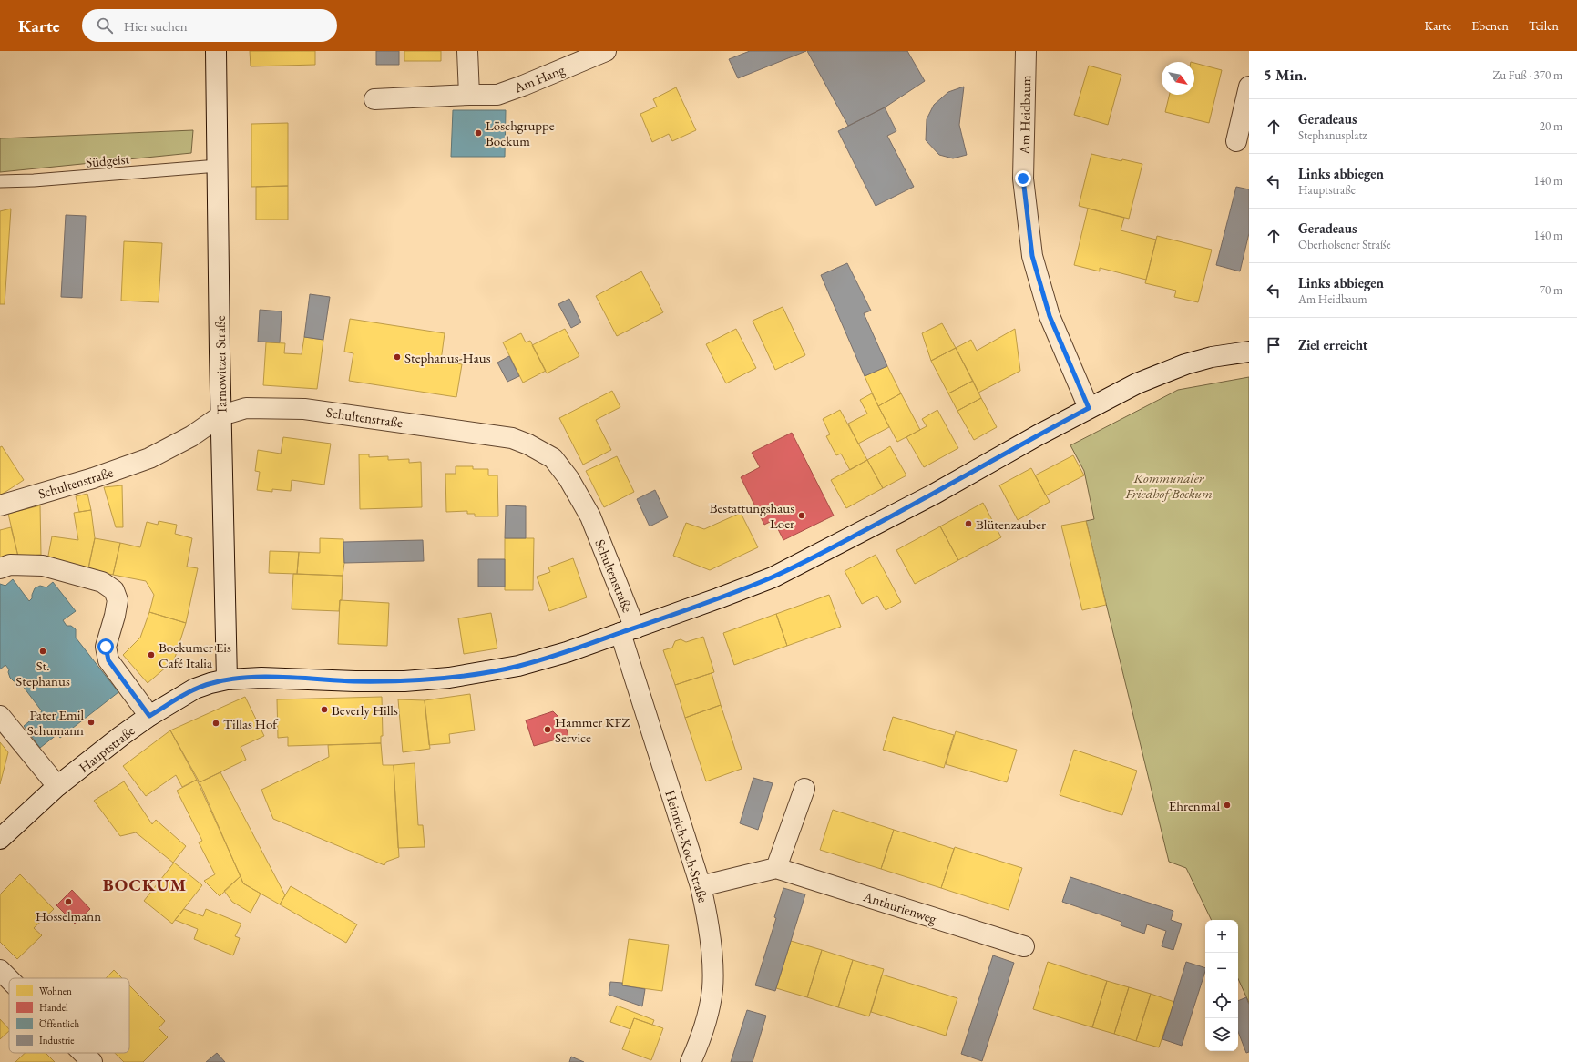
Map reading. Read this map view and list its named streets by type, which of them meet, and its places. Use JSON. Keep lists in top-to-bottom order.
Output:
{
  "streets": {
    "street": [
      "Am Hang",
      "Am Heidbaum",
      "Tarnowitzer Straße",
      "Schultenstraße",
      "Hauptstraße",
      "Heinrich-Koch-Straße",
      "Anthurienweg"
    ],
    "lane": ["Südgeist"]
  },
  "crossings": [
    ["Am Heidbaum", "Hauptstraße"],
    ["Südgeist", "Tarnowitzer Straße"],
    ["Tarnowitzer Straße", "Schultenstraße"],
    ["Tarnowitzer Straße", "Hauptstraße"],
    ["Schultenstraße", "Hauptstraße"],
    ["Schultenstraße", "Heinrich-Koch-Straße"],
    ["Hauptstraße", "Heinrich-Koch-Straße"]
  ],
  "districts": ["BOCKUM"],
  "parks": ["Kommunaler Friedhof Bockum"],
  "places": [
    "Löschgruppe Bockum",
    "Stephanus-Haus",
    "Bestattungshaus Loer",
    "Blütenzauber",
    "St. Stephanus",
    "Bockumer Eis Café Italia",
    "Beverly Hills",
    "Pater Emil Schumann",
    "Tillas Hof",
    "Hammer KFZ Service",
    "Ehrenmal",
    "Hosselmann"
  ],
  "legend": [
    "Wohnen",
    "Handel",
    "Öffentlich",
    "Industrie"
  ],
  "north": "bottom right",
  "page": {
    "header": "Karte",
    "search": "Hier suchen",
    "nav": ["Karte", "Ebenen", "Teilen"],
    "heading": ["5 Min.", "Zu Fuß · 370 m"],
    "list": [
      ["Geradeaus", "Stephanusplatz", "20 m"],
      ["Links abbiegen", "Hauptstraße", "140 m"],
      ["Geradeaus", "Oberholsener Straße", "140 m"],
      ["Links abbiegen", "Am Heidbaum", "70 m"],
      "Ziel erreicht"
    ],
    "map_buttons": ["+", "−"]
  }
}
